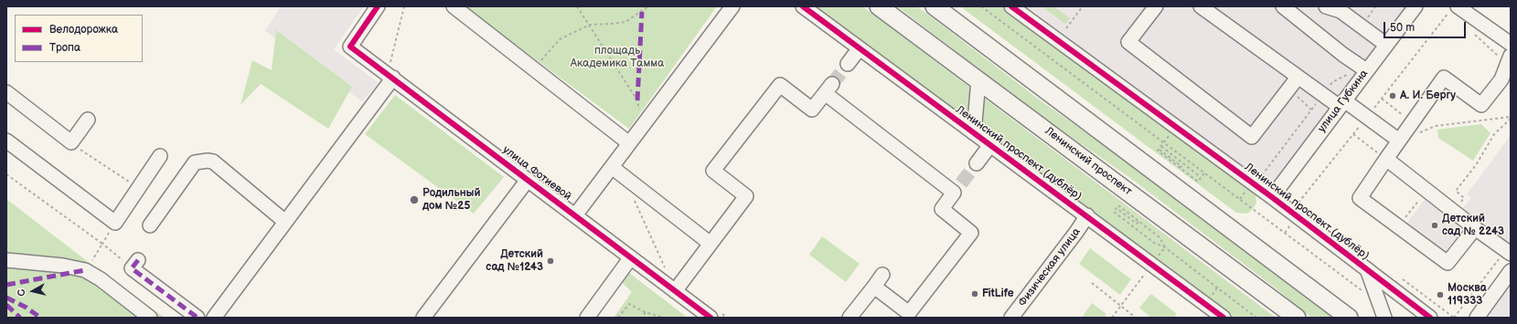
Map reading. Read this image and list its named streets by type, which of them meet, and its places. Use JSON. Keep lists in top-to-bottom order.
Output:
{
  "streets": {
    "main road": ["Ленинский проспект"],
    "street": [
      "улица Губкина",
      "Ленинский проспект (дублёр)",
      "улица Фотиевой",
      "Физическая улица"
    ]
  },
  "crossings": [
    ["улица Губкина", "Ленинский проспект (дублёр)"],
    ["Ленинский проспект (дублёр)", "Физическая улица"]
  ],
  "parks": ["площадь Академика Тамма"],
  "places": [
    "А. И. Бергу",
    "Родильный дом №25",
    "Детский сад № 2243",
    "Детский сад №1243",
    "FitLife",
    "Москва 119333"
  ],
  "legend": ["Велодорожка", "Тропа"],
  "scale_bar": "50 m",
  "north": "left"
}
